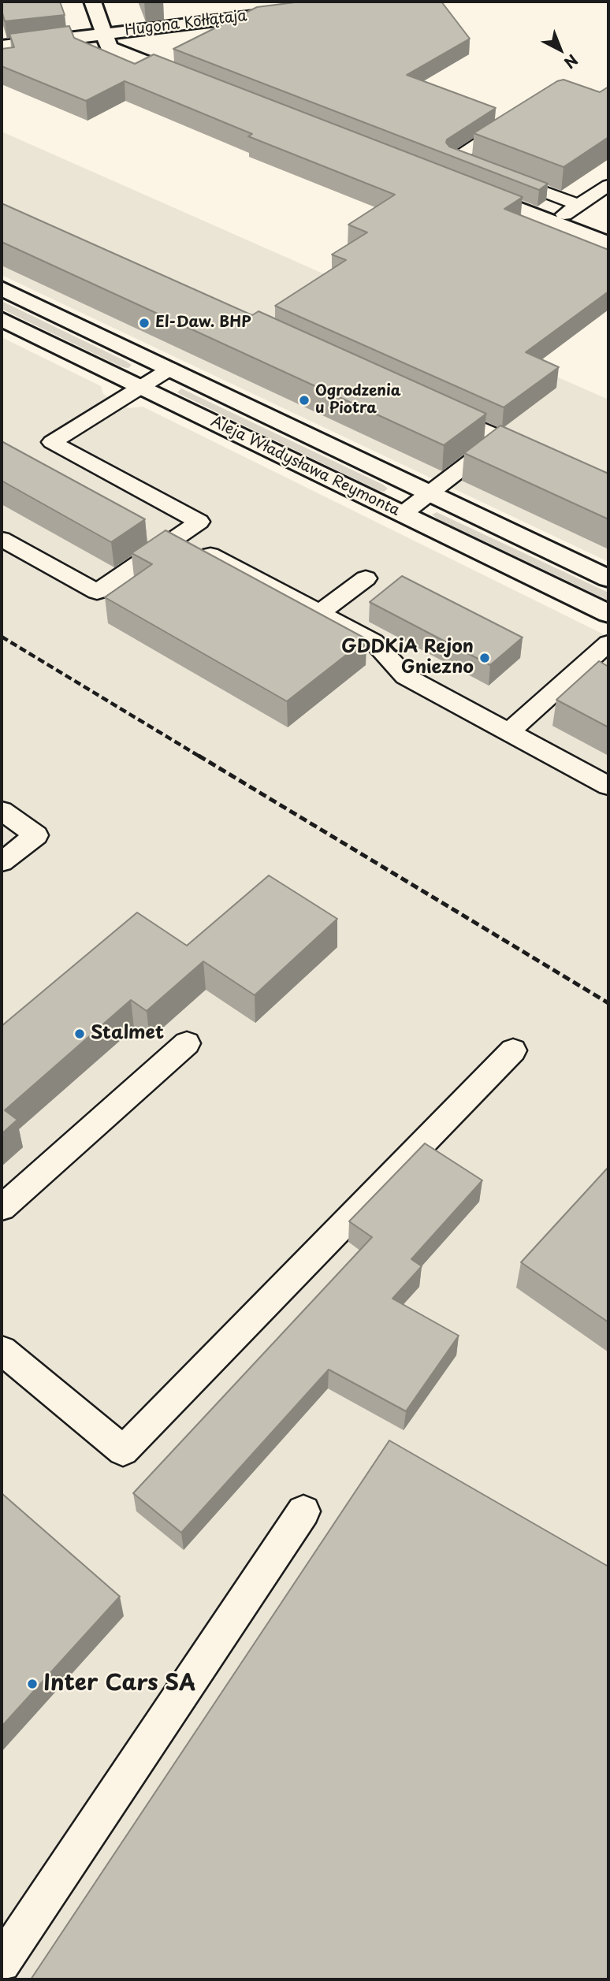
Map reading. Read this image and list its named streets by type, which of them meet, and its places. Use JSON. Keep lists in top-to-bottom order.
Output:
{
  "streets": {
    "street": ["Hugona Kołłątaja", "Aleja Władysława Reymonta"]
  },
  "places": [
    "El-Daw. BHP",
    "Ogrodzenia u Piotra",
    "GDDKiA Rejon Gniezno",
    "Stalmet",
    "Inter Cars SA"
  ],
  "north": "bottom right"
}
